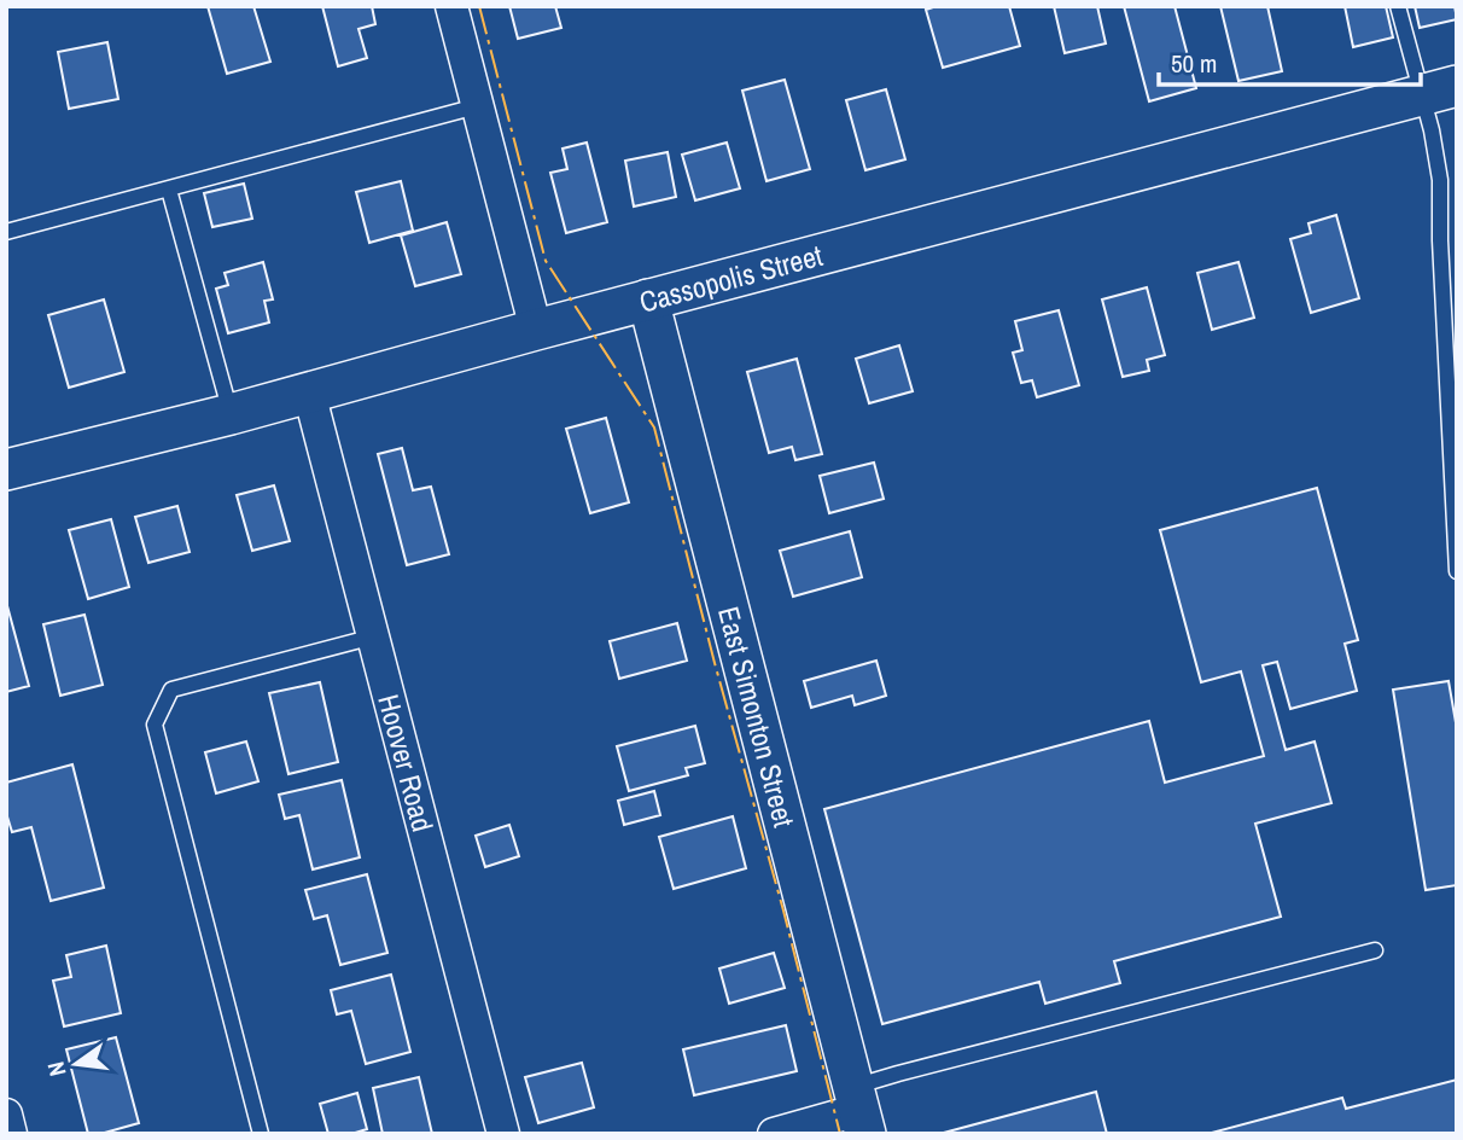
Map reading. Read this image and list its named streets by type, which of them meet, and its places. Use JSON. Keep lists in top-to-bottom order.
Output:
{
  "streets": {
    "street": ["Cassopolis Street", "East Simonton Street", "Hoover Road"]
  },
  "crossings": [
    ["Cassopolis Street", "East Simonton Street"],
    ["Cassopolis Street", "Hoover Road"]
  ],
  "scale_bar": "50 m",
  "north": "left"
}
